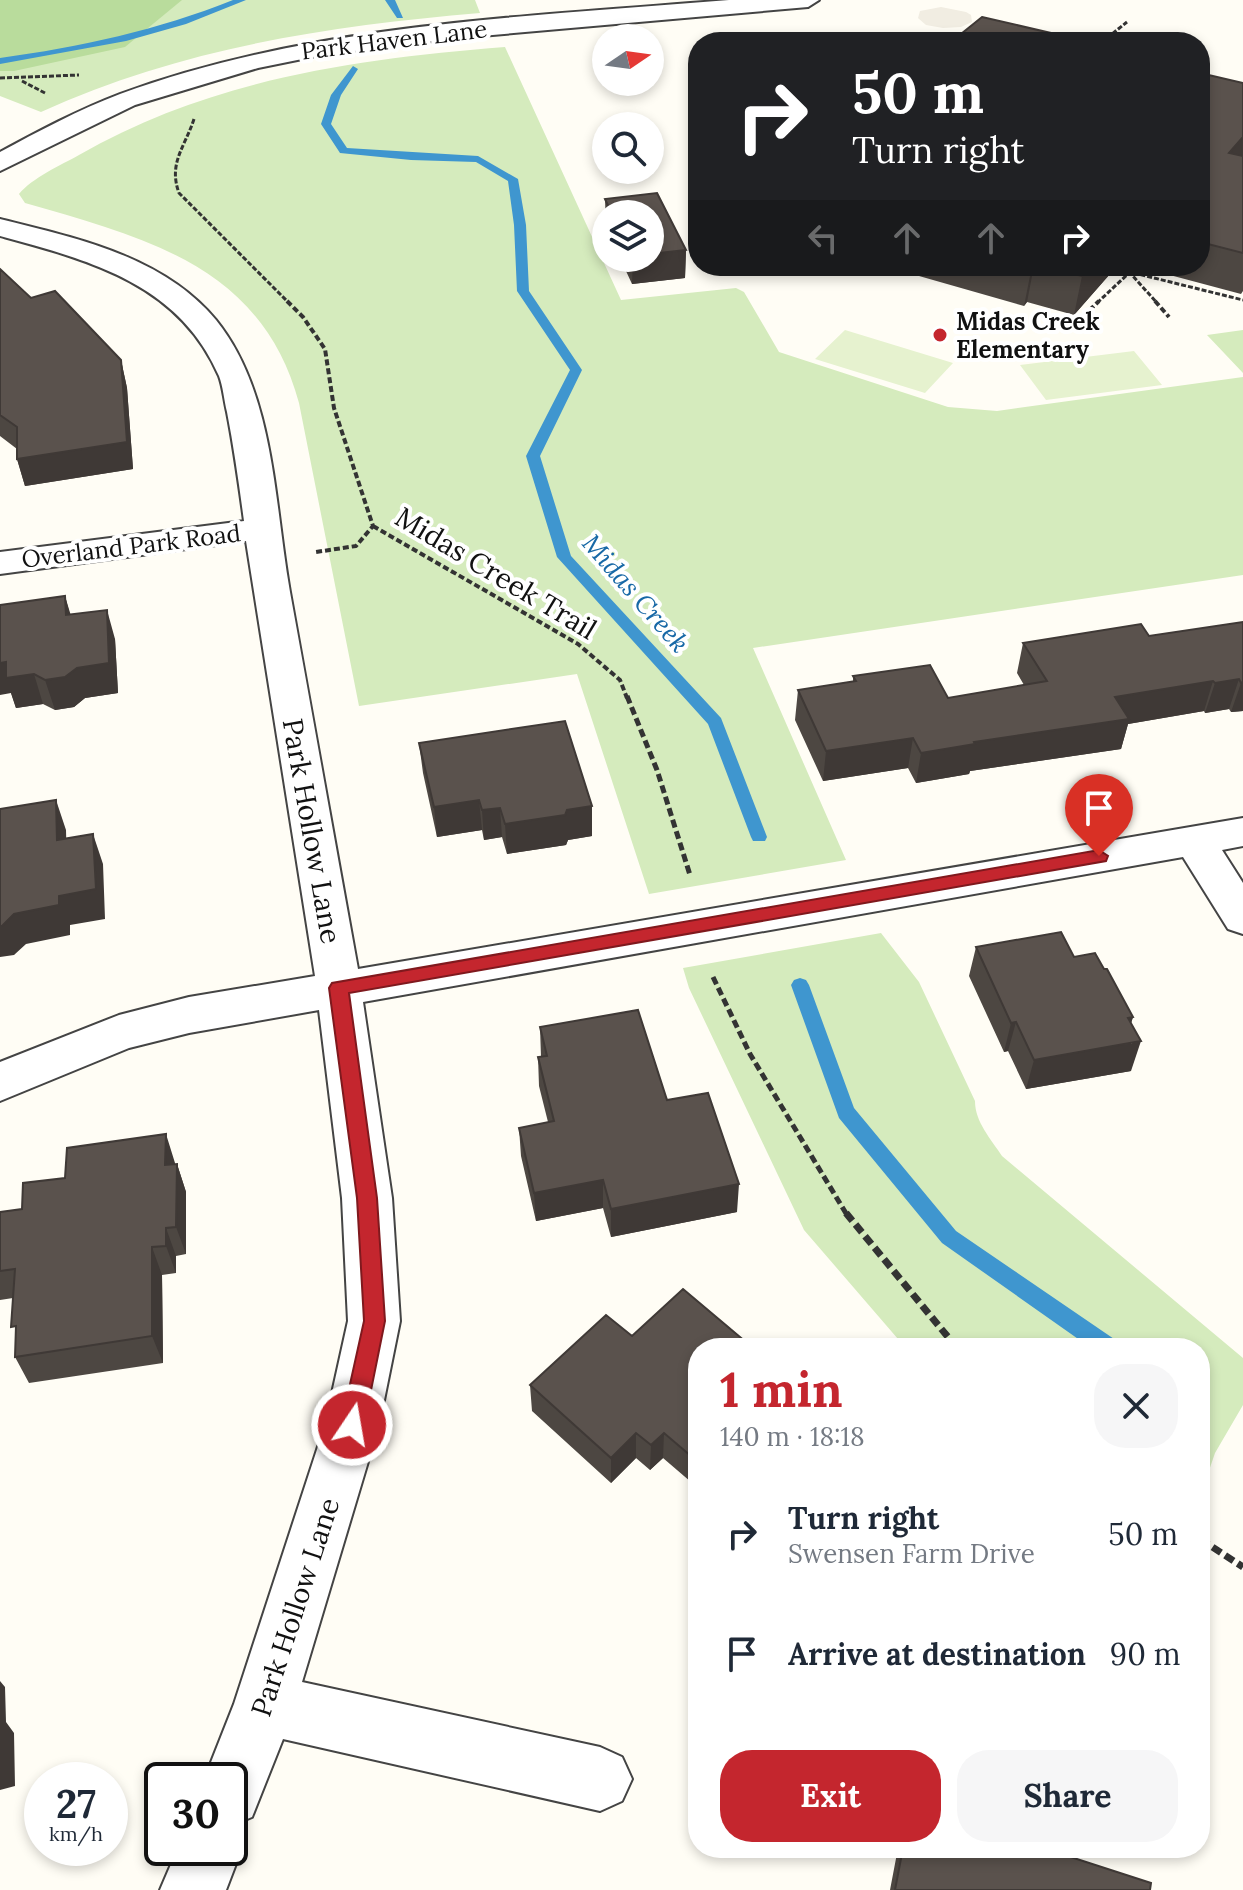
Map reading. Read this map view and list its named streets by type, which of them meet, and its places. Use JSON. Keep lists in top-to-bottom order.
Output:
{
  "streets": {
    "street": ["Park Haven Lane", "Overland Park Road", "Park Hollow Lane"],
    "path": ["Midas Creek Trail"]
  },
  "crossings": [
    ["Overland Park Road", "Park Hollow Lane"]
  ],
  "water": ["Midas Creek"],
  "places": ["Midas Creek Elementary"],
  "north": "right",
  "page": {
    "turn": ["50 m", "Turn right"],
    "heading": ["1 min", "140 m · 18:18"],
    "list": [
      {
        "name": "Turn right",
        "note": "Swensen Farm Drive",
        "value": "50 m"
      },
      {
        "name": "Arrive at destination",
        "value": "90 m"
      }
    ],
    "buttons": ["Exit", "Share"],
    "speed": "27 km/h",
    "limit": "30"
  }
}
